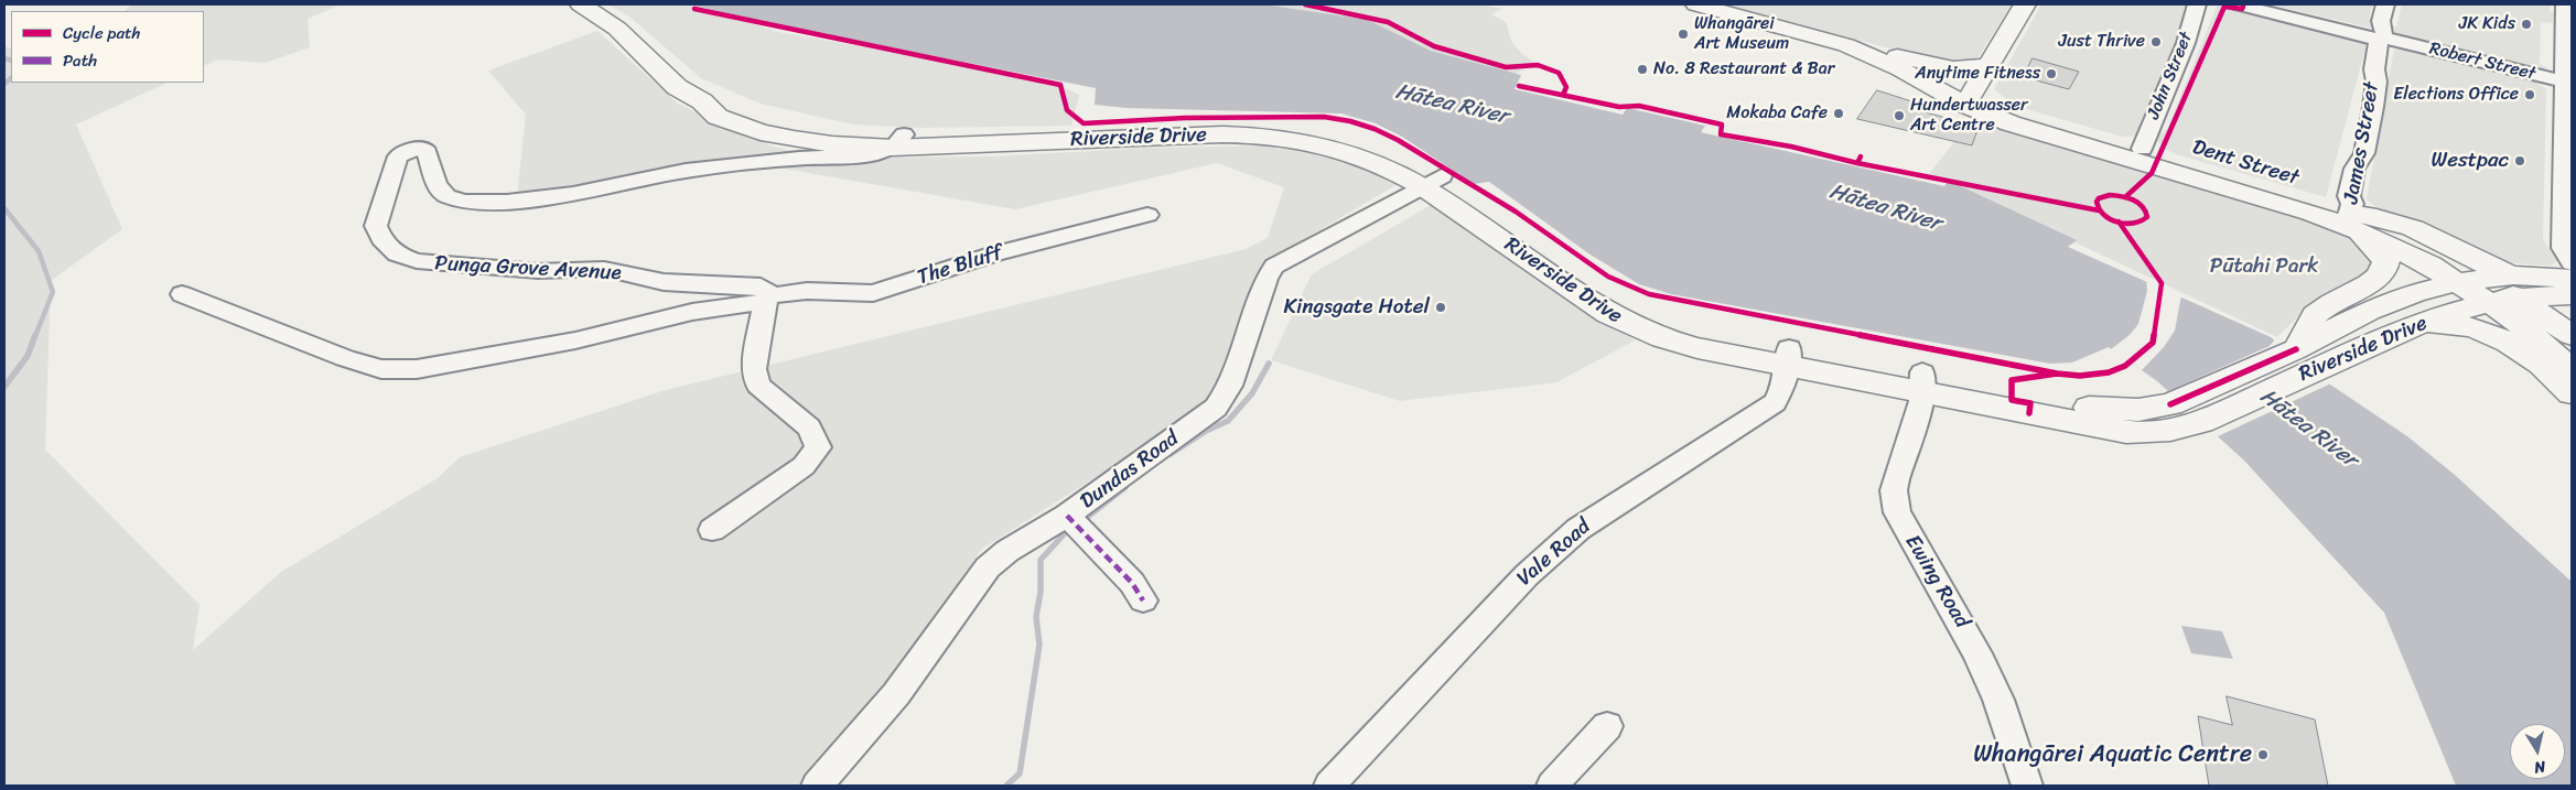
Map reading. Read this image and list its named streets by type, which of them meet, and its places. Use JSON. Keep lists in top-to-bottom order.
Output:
{
  "streets": {
    "main road": ["Riverside Drive", "Dent Street"],
    "street": [
      "Robert Street",
      "John Street",
      "James Street",
      "The Bluff",
      "Punga Grove Avenue",
      "Dundas Road",
      "Vale Road",
      "Ewing Road"
    ]
  },
  "crossings": [
    ["Robert Street", "James Street"],
    ["John Street", "Dent Street"],
    ["Riverside Drive", "Dent Street"],
    ["Riverside Drive", "Punga Grove Avenue"],
    ["Riverside Drive", "Dundas Road"],
    ["Riverside Drive", "Vale Road"],
    ["Riverside Drive", "Ewing Road"],
    ["James Street", "Dent Street"],
    ["The Bluff", "Punga Grove Avenue"]
  ],
  "water": ["Hātea River"],
  "parks": ["Pūtahi Park"],
  "places": [
    "JK Kids",
    "Whangārei Art Museum",
    "Just Thrive",
    "No. 8 Restaurant & Bar",
    "Anytime Fitness",
    "Elections Office",
    "Mokaba Cafe",
    "Hundertwasser Art Centre",
    "Westpac",
    "Kingsgate Hotel",
    "Whangārei Aquatic Centre"
  ],
  "legend": ["Cycle path", "Path"],
  "north": "bottom"
}
